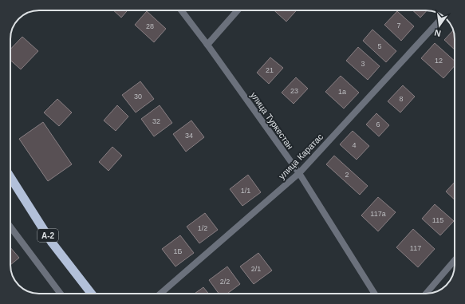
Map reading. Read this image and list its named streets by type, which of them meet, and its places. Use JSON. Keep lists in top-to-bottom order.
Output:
{
  "streets": {
    "highway": ["A-2"],
    "street": ["улица Туркестан", "улица Каратас"]
  },
  "crossings": [
    ["улица Туркестан", "улица Каратас"]
  ],
  "house_numbers": [
    "7",
    "28",
    "5",
    "12",
    "3",
    "21",
    "23",
    "1а",
    "30",
    "8",
    "32",
    "6",
    "34",
    "4",
    "2",
    "1/1",
    "117а",
    "115",
    "1/2",
    "117",
    "1Б",
    "2/1",
    "2/2"
  ],
  "north": "bottom"
}
